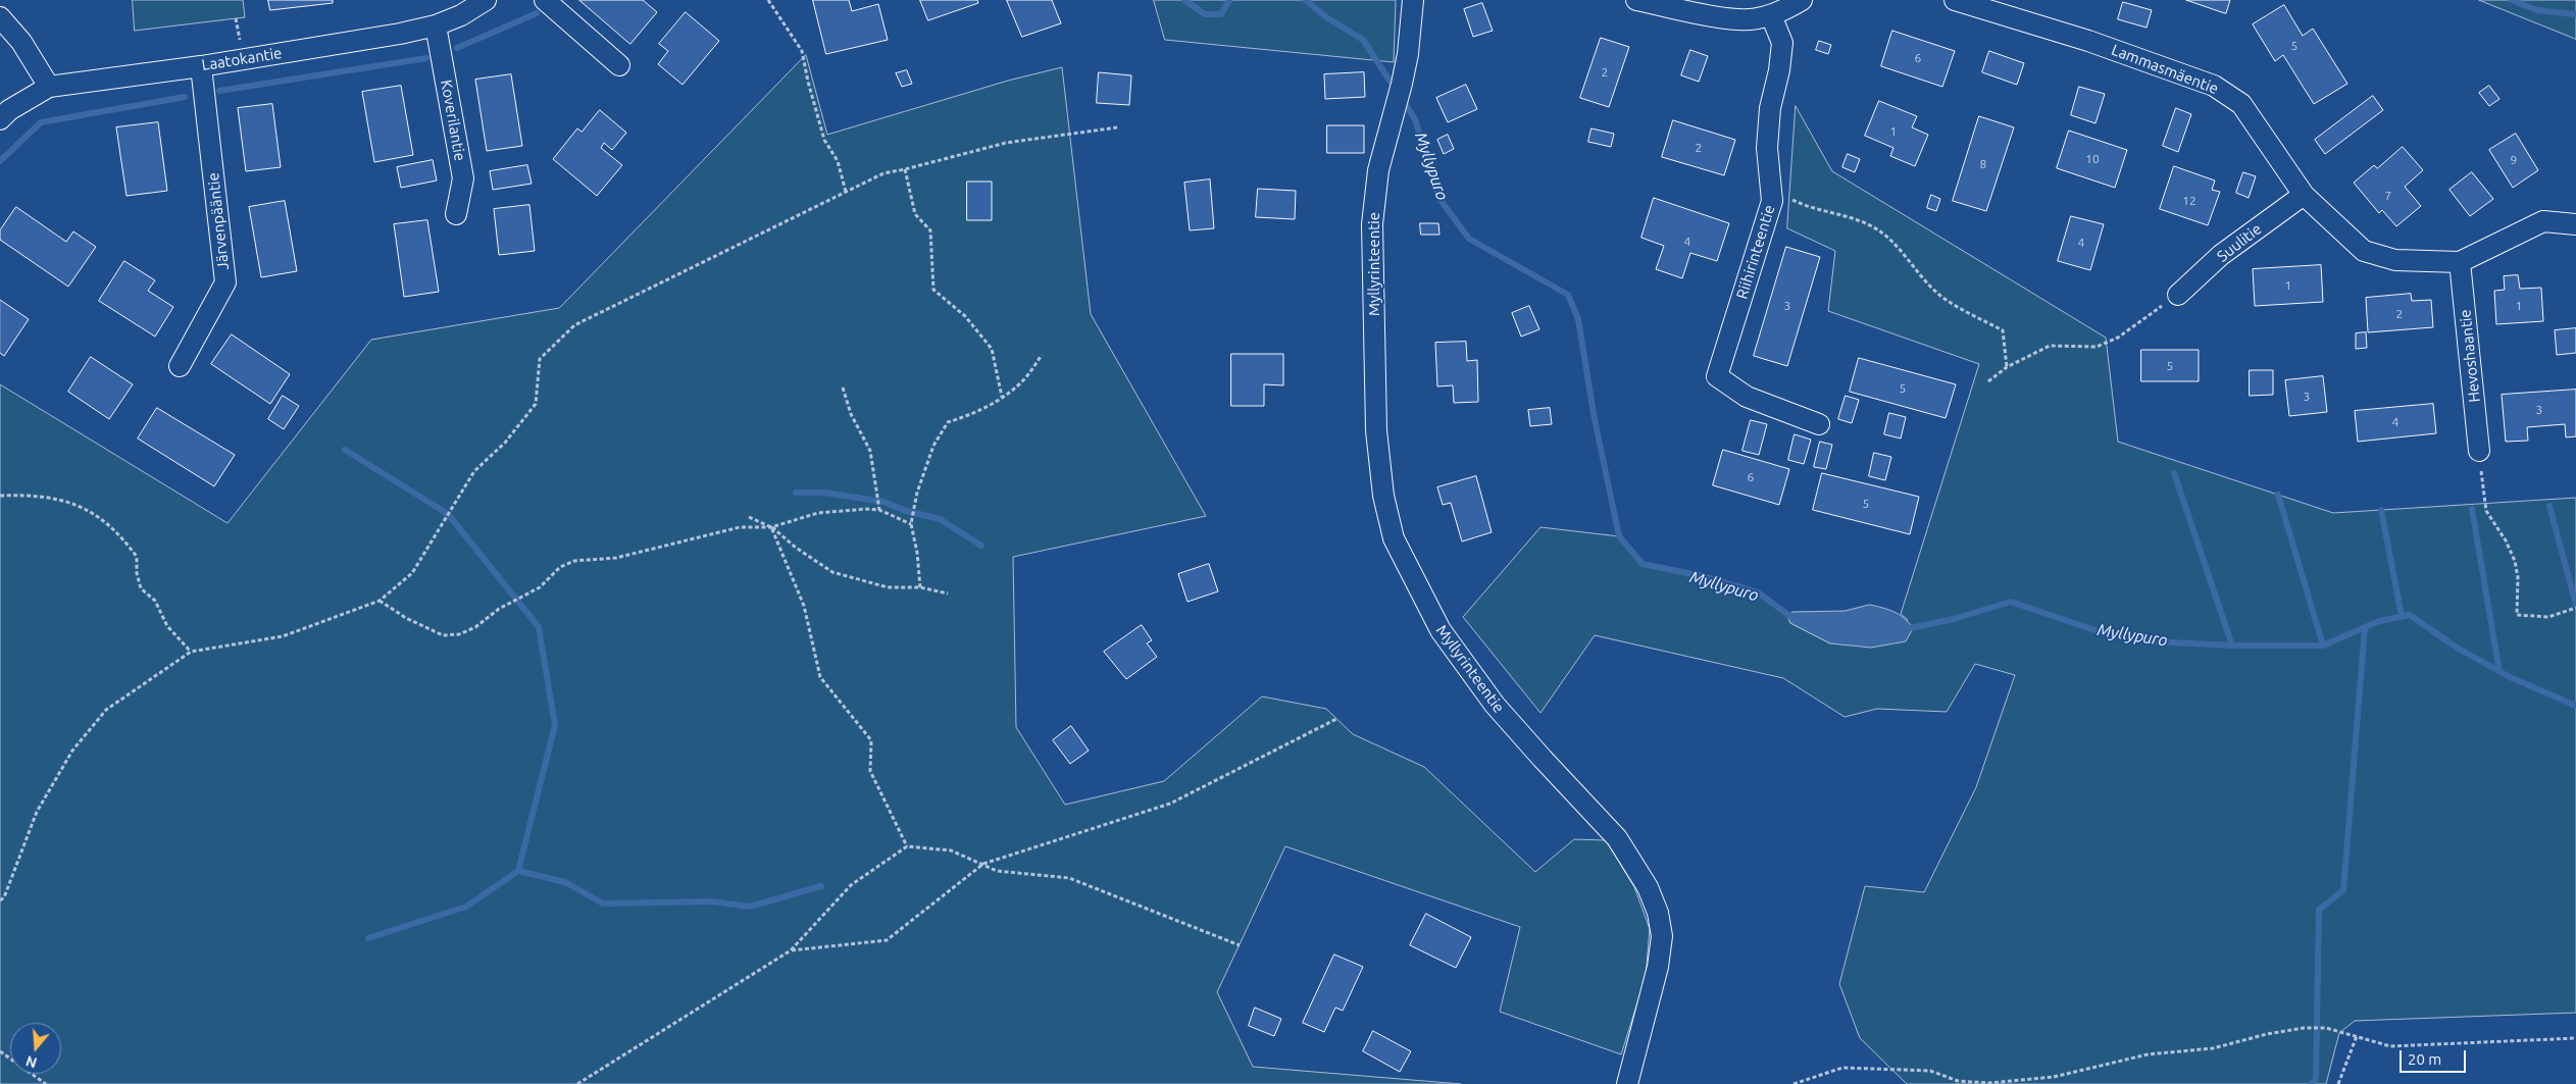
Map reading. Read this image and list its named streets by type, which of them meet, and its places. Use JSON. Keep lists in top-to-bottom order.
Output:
{
  "streets": {
    "street": [
      "Laatokantie",
      "Lammasmäentie",
      "Koverilantie",
      "Järvenpääntie",
      "Suulitie",
      "Riihirinteentie",
      "Myllyrinteentie",
      "Hevoshaantie"
    ]
  },
  "crossings": [
    ["Laatokantie", "Koverilantie"],
    ["Laatokantie", "Järvenpääntie"],
    ["Lammasmäentie", "Suulitie"],
    ["Lammasmäentie", "Hevoshaantie"]
  ],
  "water": ["Myllypuro"],
  "house_numbers": [
    "5",
    "6",
    "2",
    "1",
    "2",
    "10",
    "9",
    "8",
    "7",
    "12",
    "4",
    "4",
    "1",
    "3",
    "1",
    "2",
    "5",
    "5",
    "3",
    "3",
    "4",
    "6",
    "5"
  ],
  "scale_bar": "20 m",
  "north": "bottom"
}
